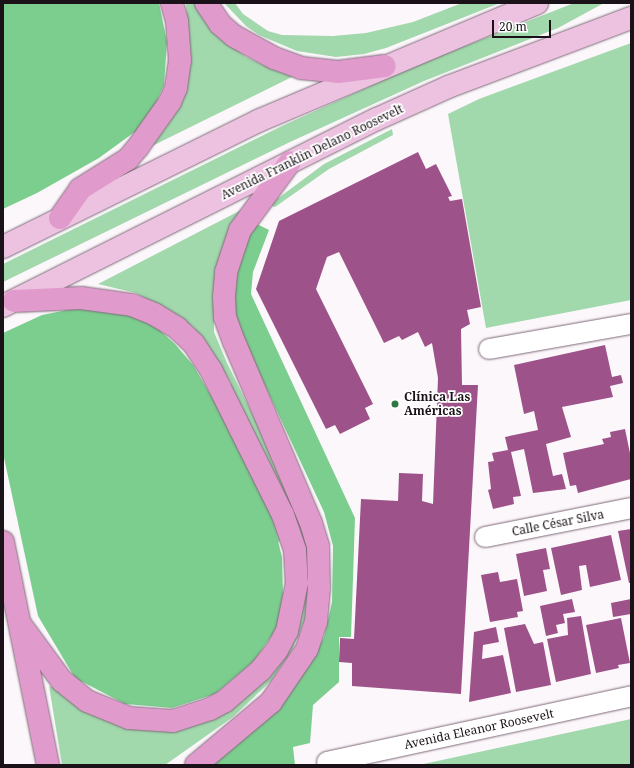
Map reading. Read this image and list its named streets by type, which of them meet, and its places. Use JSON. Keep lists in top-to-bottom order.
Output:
{
  "streets": {
    "main road": ["Avenida Franklin Delano Roosevelt"],
    "street": ["Calle César Silva", "Avenida Eleanor Roosevelt"]
  },
  "places": ["Clínica Las Américas"],
  "scale_bar": "20 m"
}
